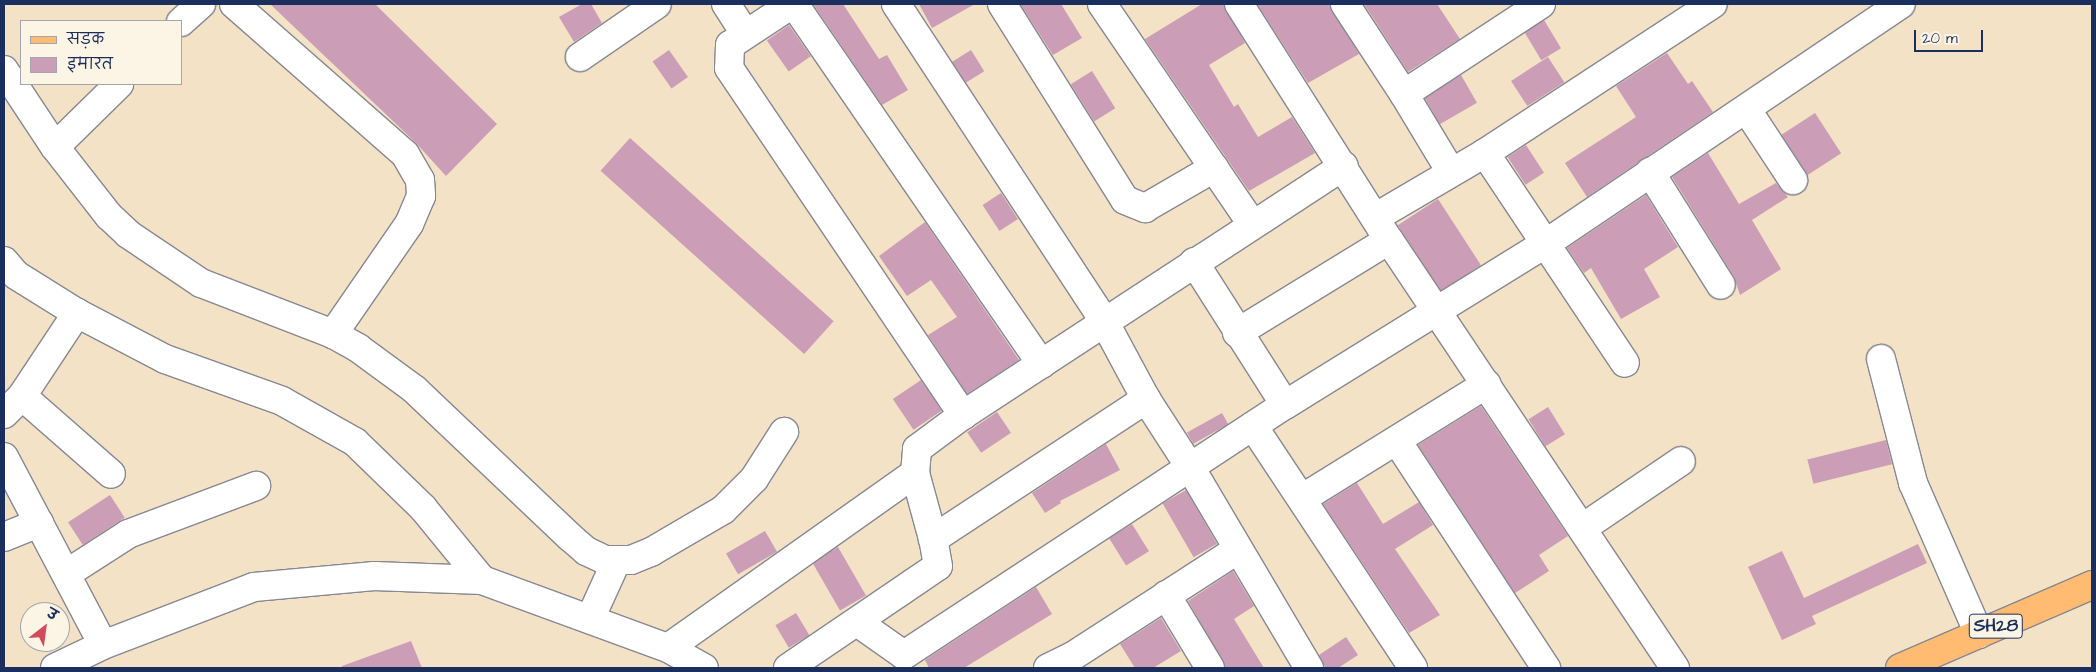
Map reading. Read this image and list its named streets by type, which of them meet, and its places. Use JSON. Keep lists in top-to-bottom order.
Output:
{
  "streets": {
    "main road": ["SH28"]
  },
  "legend": ["सड़क", "इमारत"],
  "scale_bar": "20 m",
  "north": "top right"
}
